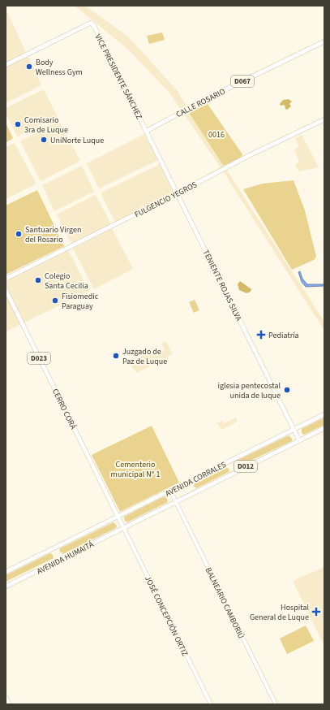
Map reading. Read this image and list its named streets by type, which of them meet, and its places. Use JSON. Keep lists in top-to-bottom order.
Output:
{
  "streets": {
    "main road": [
      "VICE PRESIDENTE SÁNCHEZ",
      "D067",
      "CALLE ROSARIO",
      "FULGENCIO YEGROS",
      "TENIENTE ROJAS SILVA",
      "D023",
      "CERRO CORÁ",
      "D012",
      "AVENIDA CORRALES",
      "AVENIDA HUMAITÁ"
    ],
    "street": ["BALNEARIO CAMBORIÚ", "JOSÉ CONCEPCIÓN ORTIZ"]
  },
  "crossings": [
    ["VICE PRESIDENTE SÁNCHEZ", "CALLE ROSARIO"],
    ["VICE PRESIDENTE SÁNCHEZ", "TENIENTE ROJAS SILVA"],
    ["CALLE ROSARIO", "TENIENTE ROJAS SILVA"],
    ["FULGENCIO YEGROS", "TENIENTE ROJAS SILVA"],
    ["TENIENTE ROJAS SILVA", "AVENIDA CORRALES"],
    ["CERRO CORÁ", "AVENIDA CORRALES"],
    ["CERRO CORÁ", "AVENIDA HUMAITÁ"],
    ["CERRO CORÁ", "JOSÉ CONCEPCIÓN ORTIZ"],
    ["AVENIDA CORRALES", "AVENIDA HUMAITÁ"],
    ["AVENIDA CORRALES", "BALNEARIO CAMBORIÚ"],
    ["AVENIDA CORRALES", "JOSÉ CONCEPCIÓN ORTIZ"],
    ["AVENIDA HUMAITÁ", "JOSÉ CONCEPCIÓN ORTIZ"]
  ],
  "parks": ["0016", "Cementerio municipal Nº 1"],
  "places": {
    "other": [
      "Body Wellness Gym",
      "Comisario 3ra de Luque",
      "UniNorte Luque",
      "Santuario Virgen del Rosario",
      "Colegio Santa Cecilia",
      "Fisiomedic Paraguay",
      "Juzgado de Paz de Luque",
      "iglesia pentecostal unida de luque"
    ],
    "health": ["Pediatría", "Hospital General de Luque"]
  }
}
